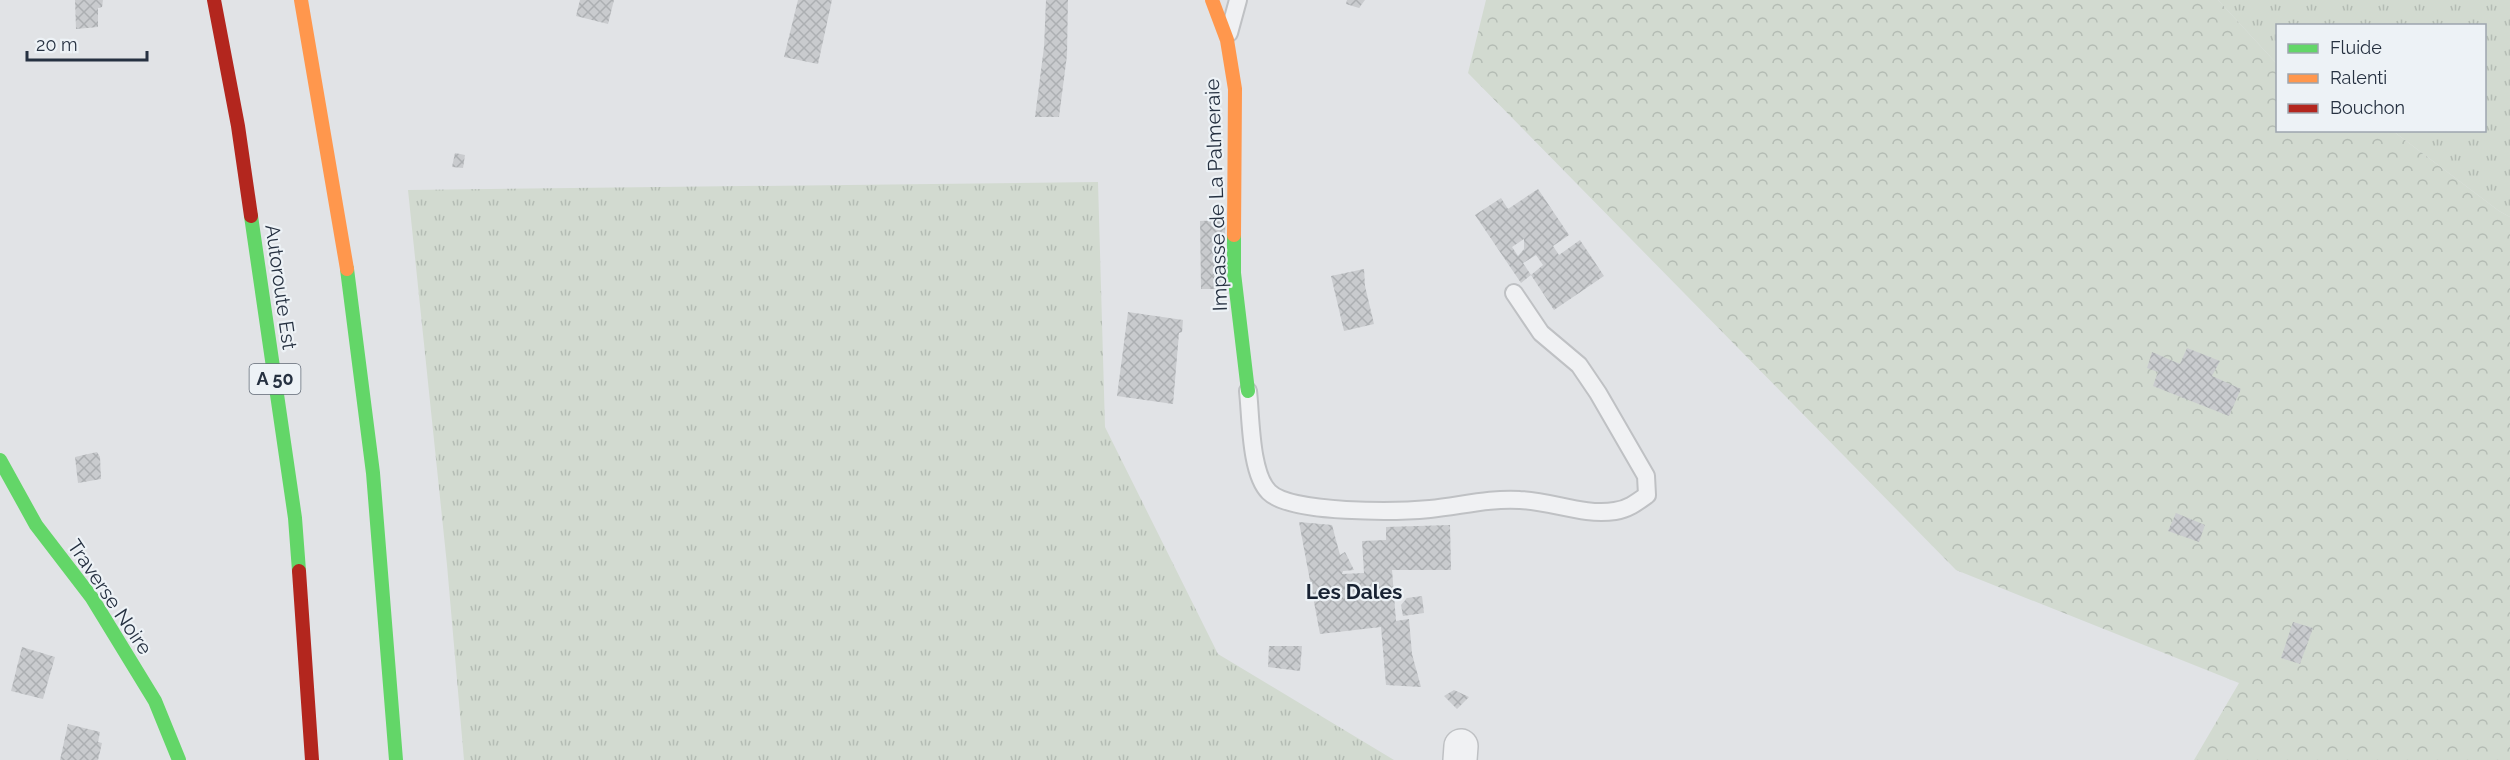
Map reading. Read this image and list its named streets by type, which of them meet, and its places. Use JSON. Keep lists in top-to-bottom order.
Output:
{
  "streets": {
    "main road": [
      "Impasse de La Palmeraie",
      "Autoroute Est",
      "A 50",
      "Traverse Noire"
    ]
  },
  "districts": ["Les Dales"],
  "legend": ["Fluide", "Ralenti", "Bouchon"],
  "scale_bar": "20 m"
}
